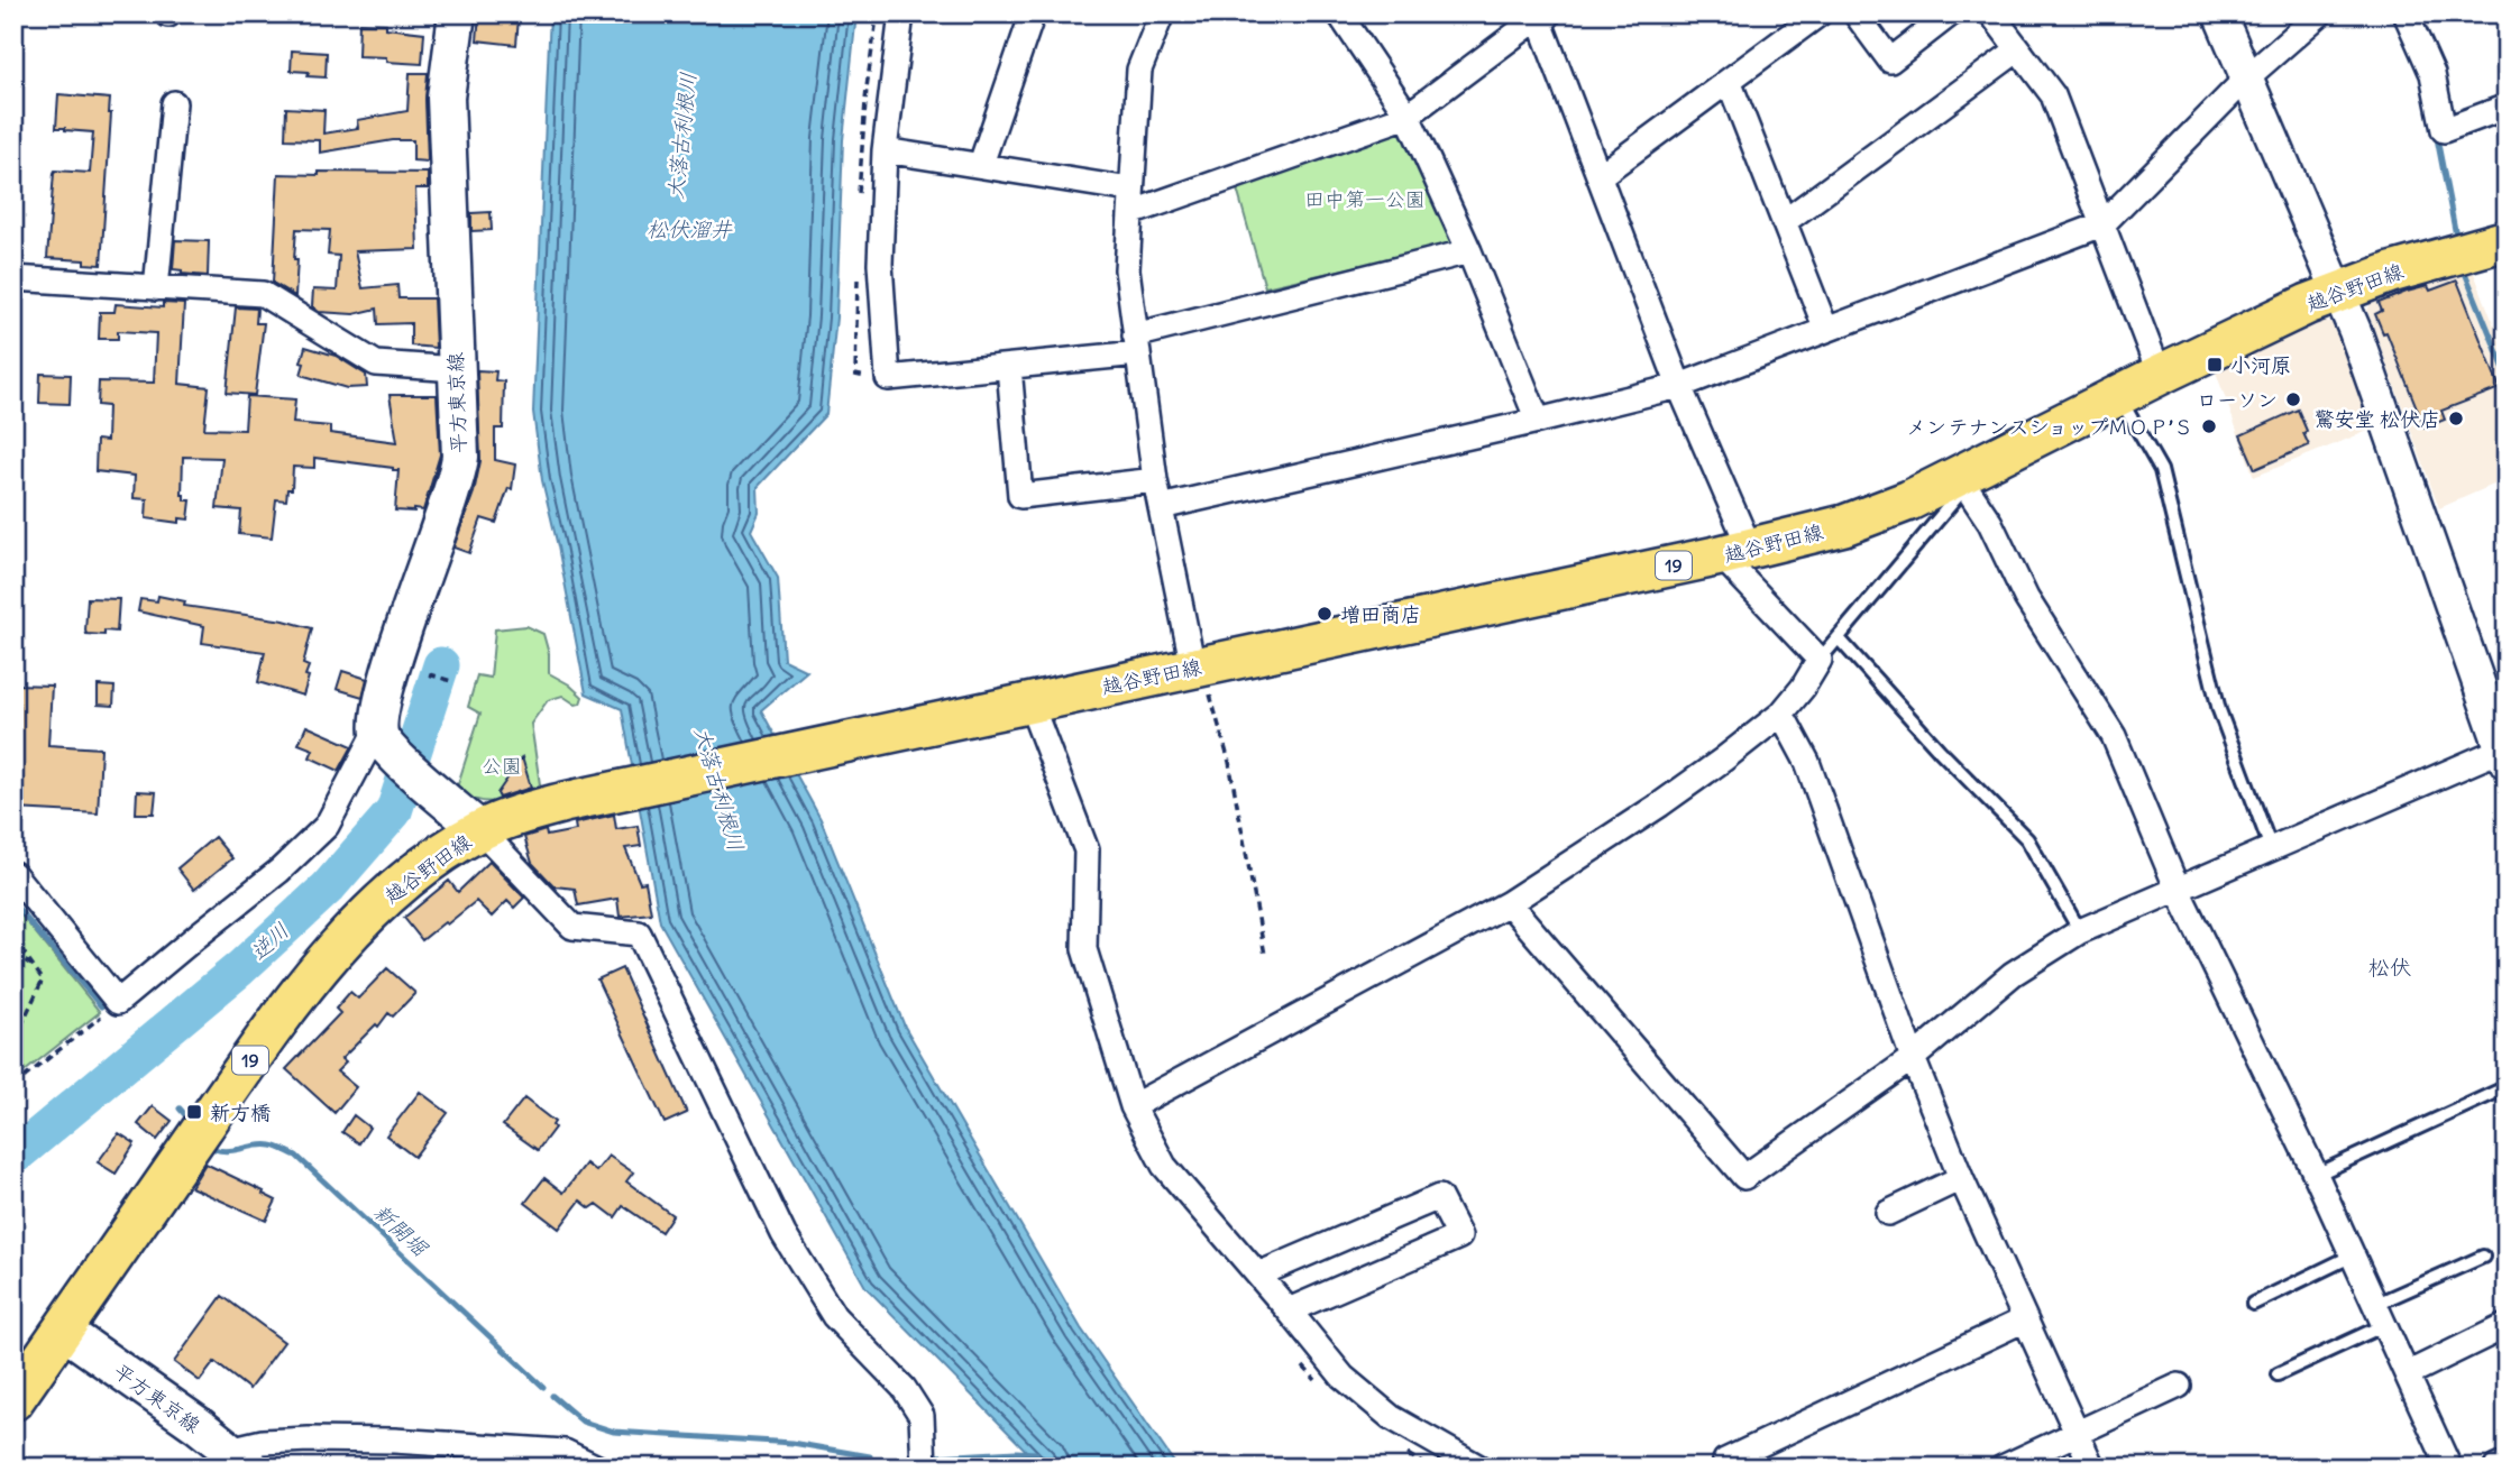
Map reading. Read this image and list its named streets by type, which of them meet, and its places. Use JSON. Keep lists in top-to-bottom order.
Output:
{
  "streets": {
    "main road": ["越谷野田線", "平方東京線", "19"]
  },
  "crossings": [
    ["越谷野田線", "平方東京線"]
  ],
  "districts": ["松伏"],
  "water": [
    "大落古利根川",
    "松伏溜井",
    "逆川",
    "新開堀"
  ],
  "parks": ["田中第一公園", "公園"],
  "places": {
    "transit": ["小河原", "新方橋"],
    "other": [
      "ローソン",
      "驚安堂 松伏店",
      "メンテナンスショップＭＯＰ’Ｓ",
      "増田商店"
    ]
  }
}
